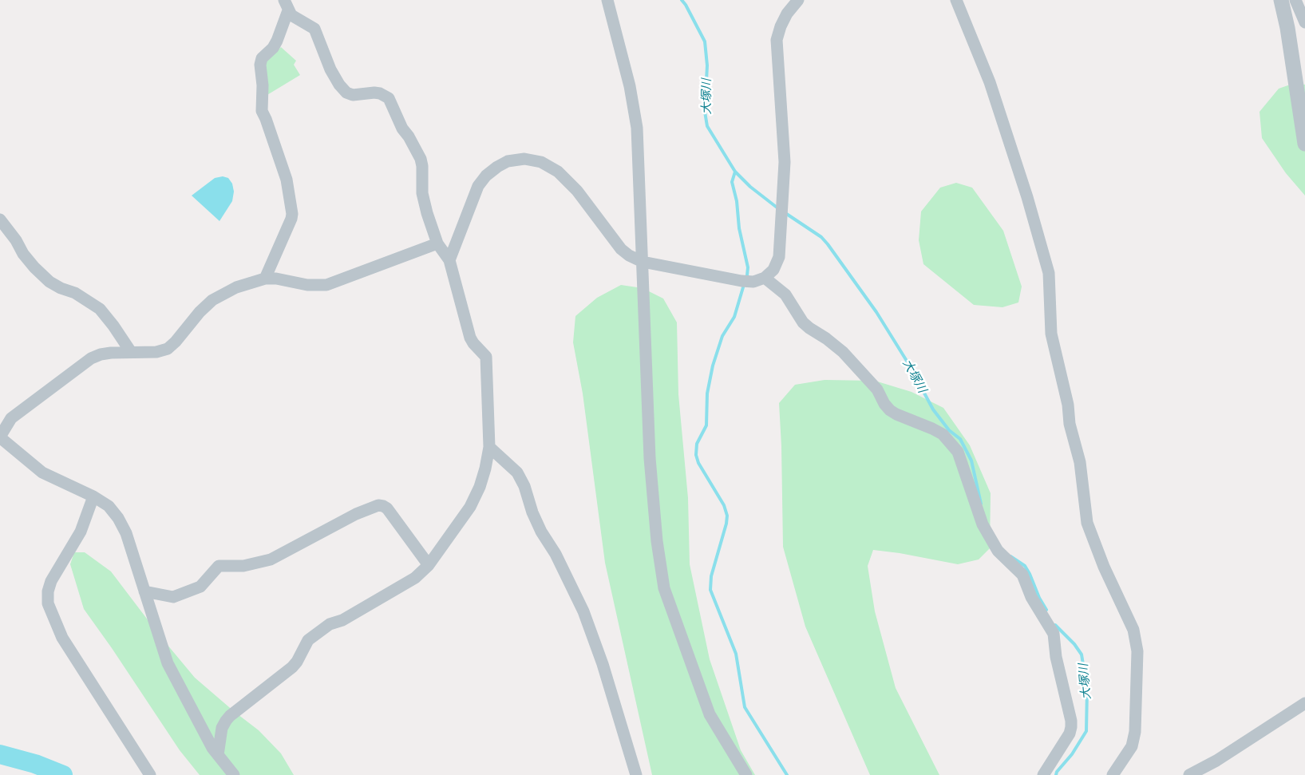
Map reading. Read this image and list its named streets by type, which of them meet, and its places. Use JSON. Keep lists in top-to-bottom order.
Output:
{
  "water": ["大塚川"]
}
